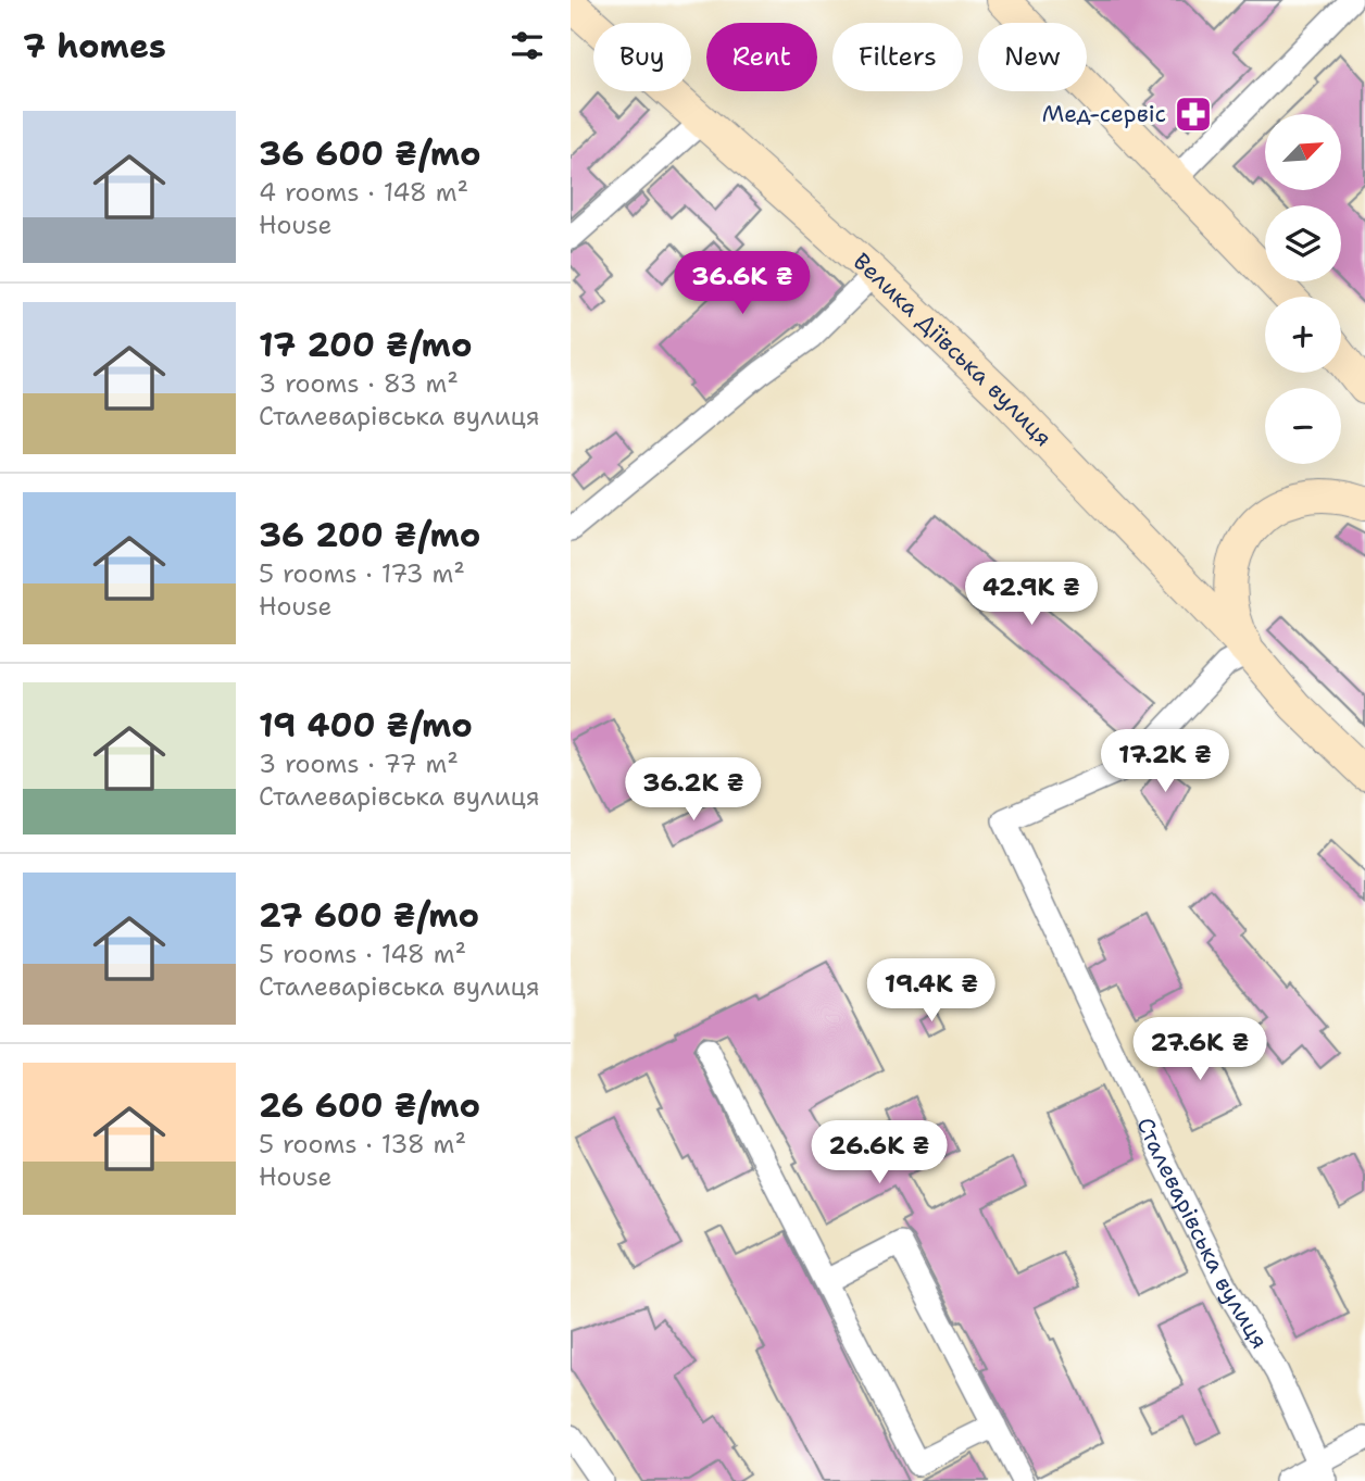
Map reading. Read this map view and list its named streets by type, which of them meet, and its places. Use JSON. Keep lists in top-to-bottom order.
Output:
{
  "streets": {
    "main road": ["Велика Діївська вулиця"],
    "street": ["Сталеварівська вулиця"]
  },
  "crossings": [
    ["Велика Діївська вулиця", "Сталеварівська вулиця"]
  ],
  "places": {
    "pharmacy": ["Мед-сервіс"]
  },
  "north": "top right",
  "page": {
    "heading": "7 homes",
    "chip": [
      "Buy",
      "Rent",
      "Filters",
      "New"
    ],
    "list": [
      {
        "name": "36 600 ₴/mo",
        "note": "4 rooms · 148 m² · House"
      },
      {
        "name": "17 200 ₴/mo",
        "note": "3 rooms · 83 m² · Сталеварівська вулиця"
      },
      {
        "name": "36 200 ₴/mo",
        "note": "5 rooms · 173 m² · House"
      },
      {
        "name": "19 400 ₴/mo",
        "note": "3 rooms · 77 m² · Сталеварівська вулиця"
      },
      {
        "name": "27 600 ₴/mo",
        "note": "5 rooms · 148 m² · Сталеварівська вулиця"
      },
      {
        "name": "26 600 ₴/mo",
        "note": "5 rooms · 138 m² · House"
      }
    ],
    "map_buttons": ["+", "−"],
    "price": [
      "36.6K ₴",
      "42.9K ₴",
      "17.2K ₴",
      "36.2K ₴",
      "19.4K ₴",
      "27.6K ₴",
      "26.6K ₴"
    ]
  }
}
